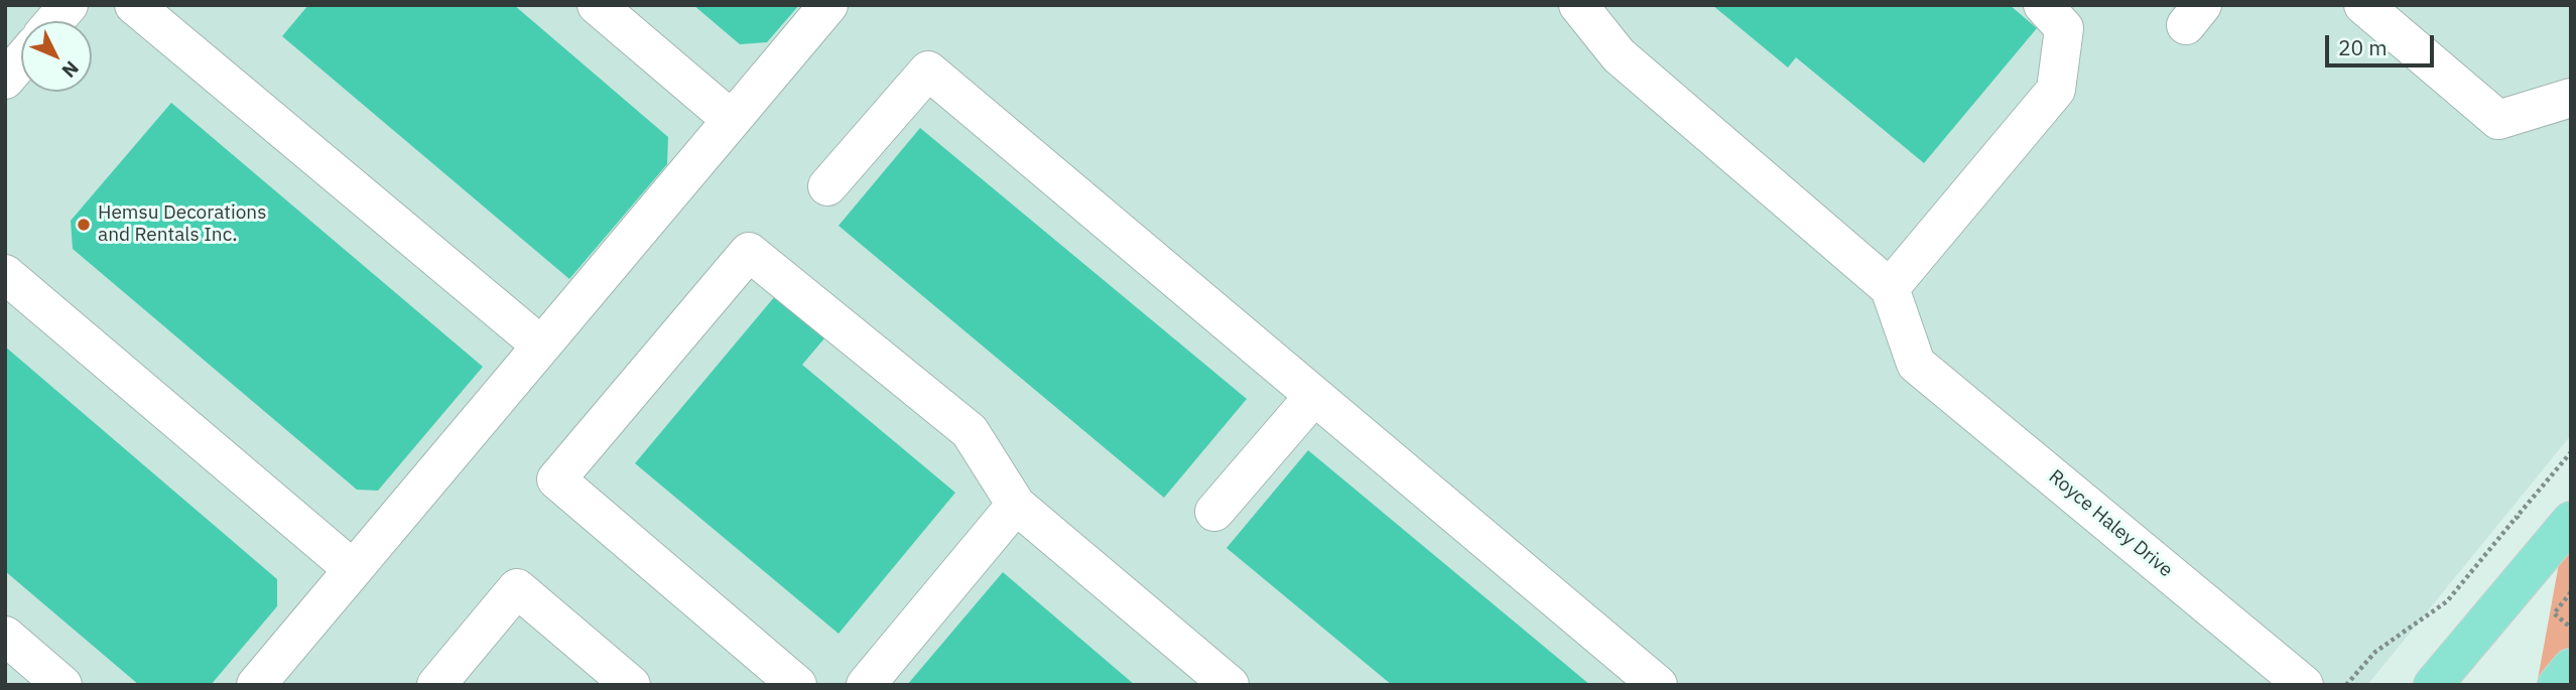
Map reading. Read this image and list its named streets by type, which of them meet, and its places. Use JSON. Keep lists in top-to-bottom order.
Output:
{
  "streets": {
    "street": ["Royce Haley Drive"]
  },
  "places": ["Hemsu Decorations and Rentals Inc."],
  "scale_bar": "20 m",
  "north": "bottom right"
}
